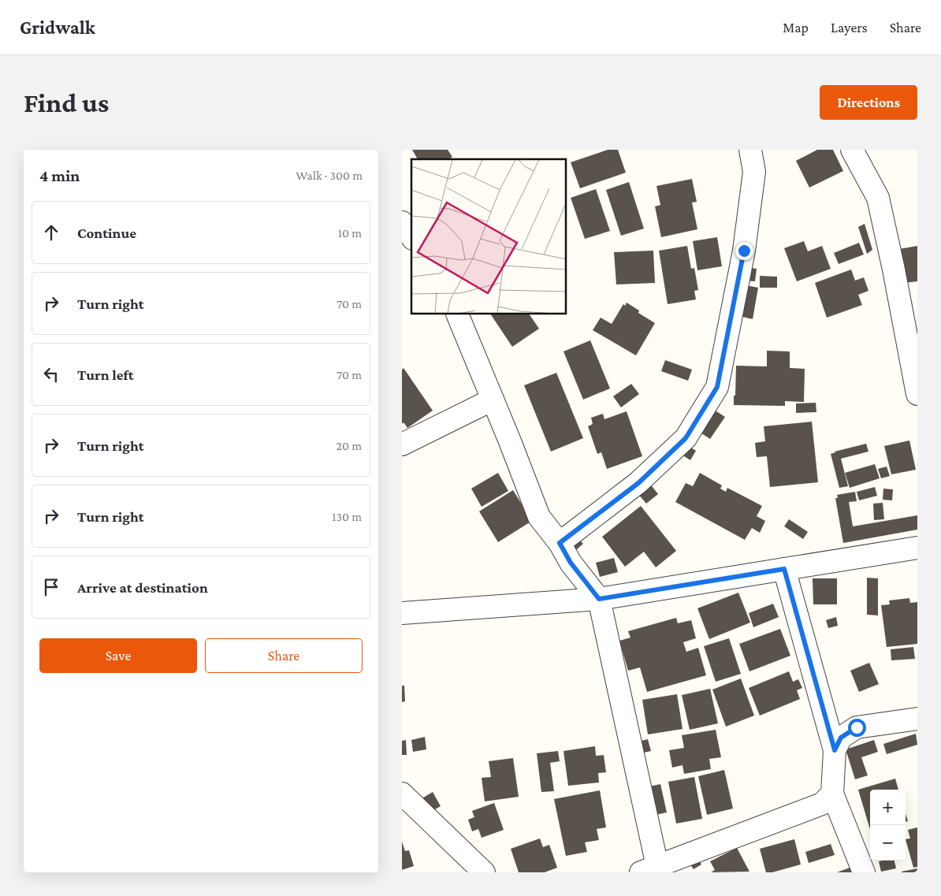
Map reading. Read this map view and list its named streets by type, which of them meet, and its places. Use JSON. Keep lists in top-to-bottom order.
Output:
{
  "page": {
    "header": "Gridwalk",
    "nav": ["Map", "Layers", "Share"],
    "buttons": [
      "Directions",
      ["Save", "Share"]
    ],
    "title": "Find us",
    "heading": ["4 min", "Walk · 300 m"],
    "list": [
      ["Continue", "10 m"],
      ["Turn right", "70 m"],
      ["Turn left", "70 m"],
      ["Turn right", "20 m"],
      ["Turn right", "130 m"],
      "Arrive at destination"
    ],
    "map_buttons": ["+", "−"]
  }
}
